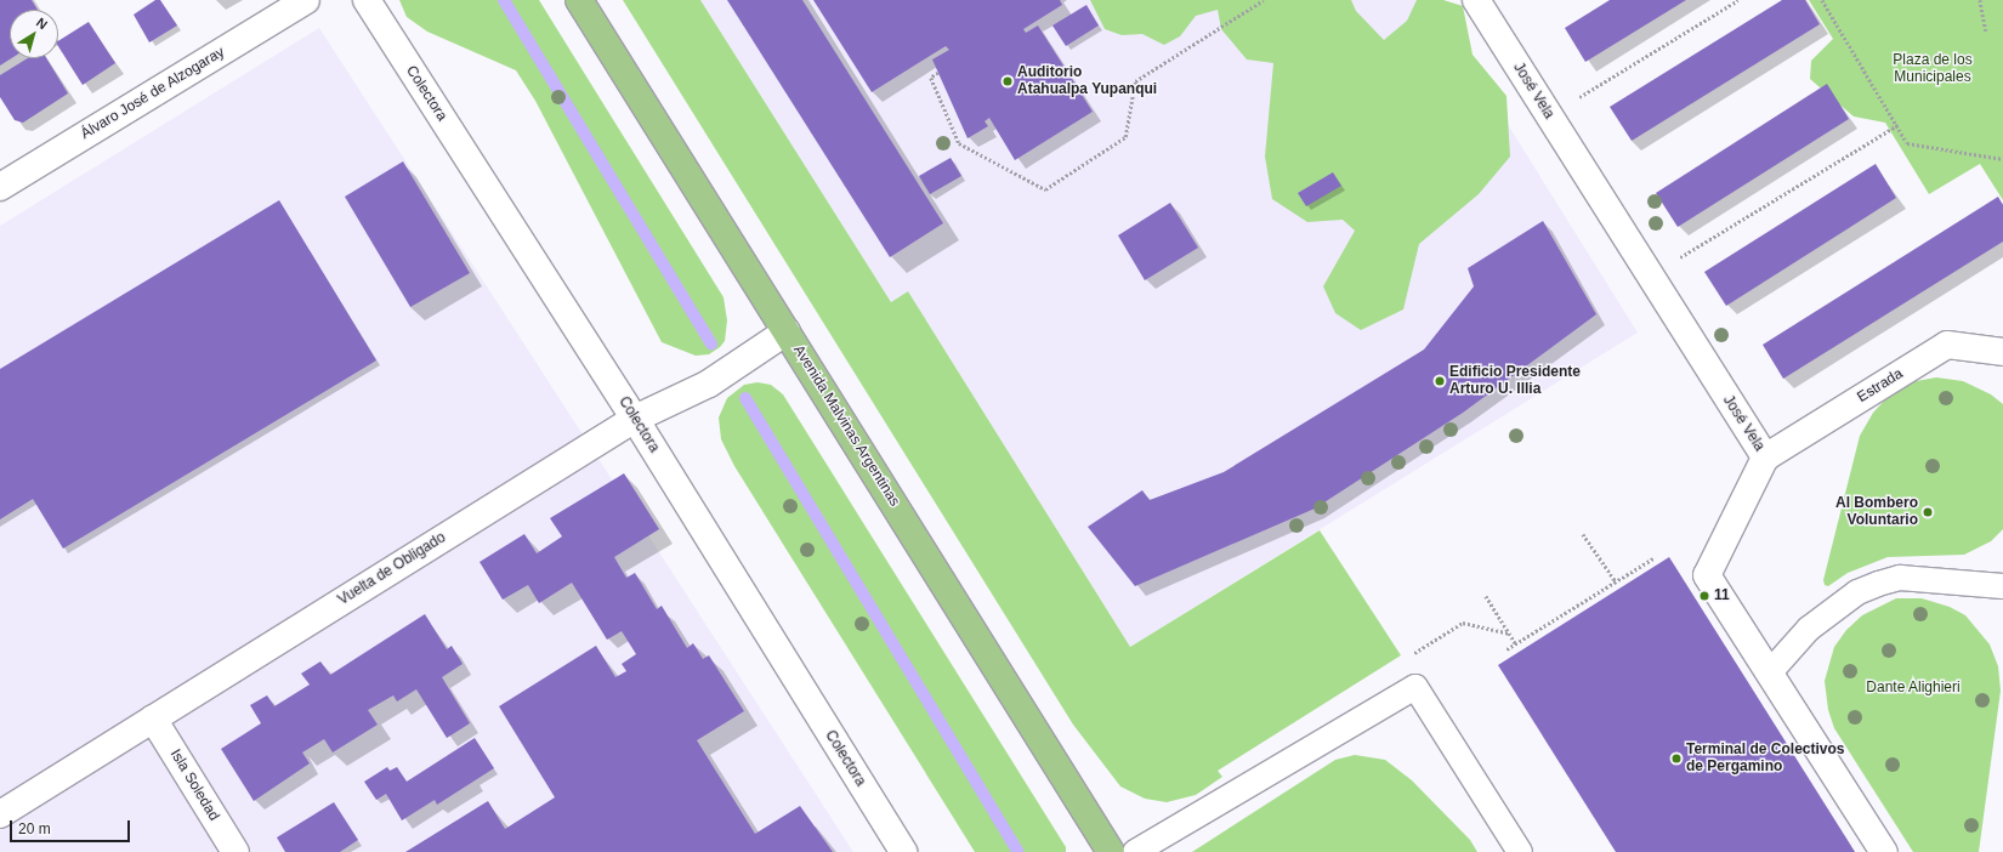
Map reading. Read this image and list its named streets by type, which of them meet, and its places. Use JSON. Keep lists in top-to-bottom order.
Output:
{
  "streets": {
    "main road": ["Avenida Malvinas Argentinas"],
    "street": [
      "José Vela",
      "Álvaro José de Alzogaray",
      "Colectora",
      "Estrada",
      "Vuelta de Obligado",
      "Isla Soledad"
    ]
  },
  "crossings": [
    ["José Vela", "Estrada"],
    ["Colectora", "Vuelta de Obligado"],
    ["Avenida Malvinas Argentinas", "Vuelta de Obligado"],
    ["Vuelta de Obligado", "Isla Soledad"]
  ],
  "parks": ["Plaza de los Municipales", "Dante Alighieri"],
  "places": [
    "Auditorio Atahualpa Yupanqui",
    "Edificio Presidente Arturo U. Illia",
    "Al Bombero Voluntario",
    "11",
    "Terminal de Colectivos de Pergamino"
  ],
  "scale_bar": "20 m",
  "north": "top right"
}
